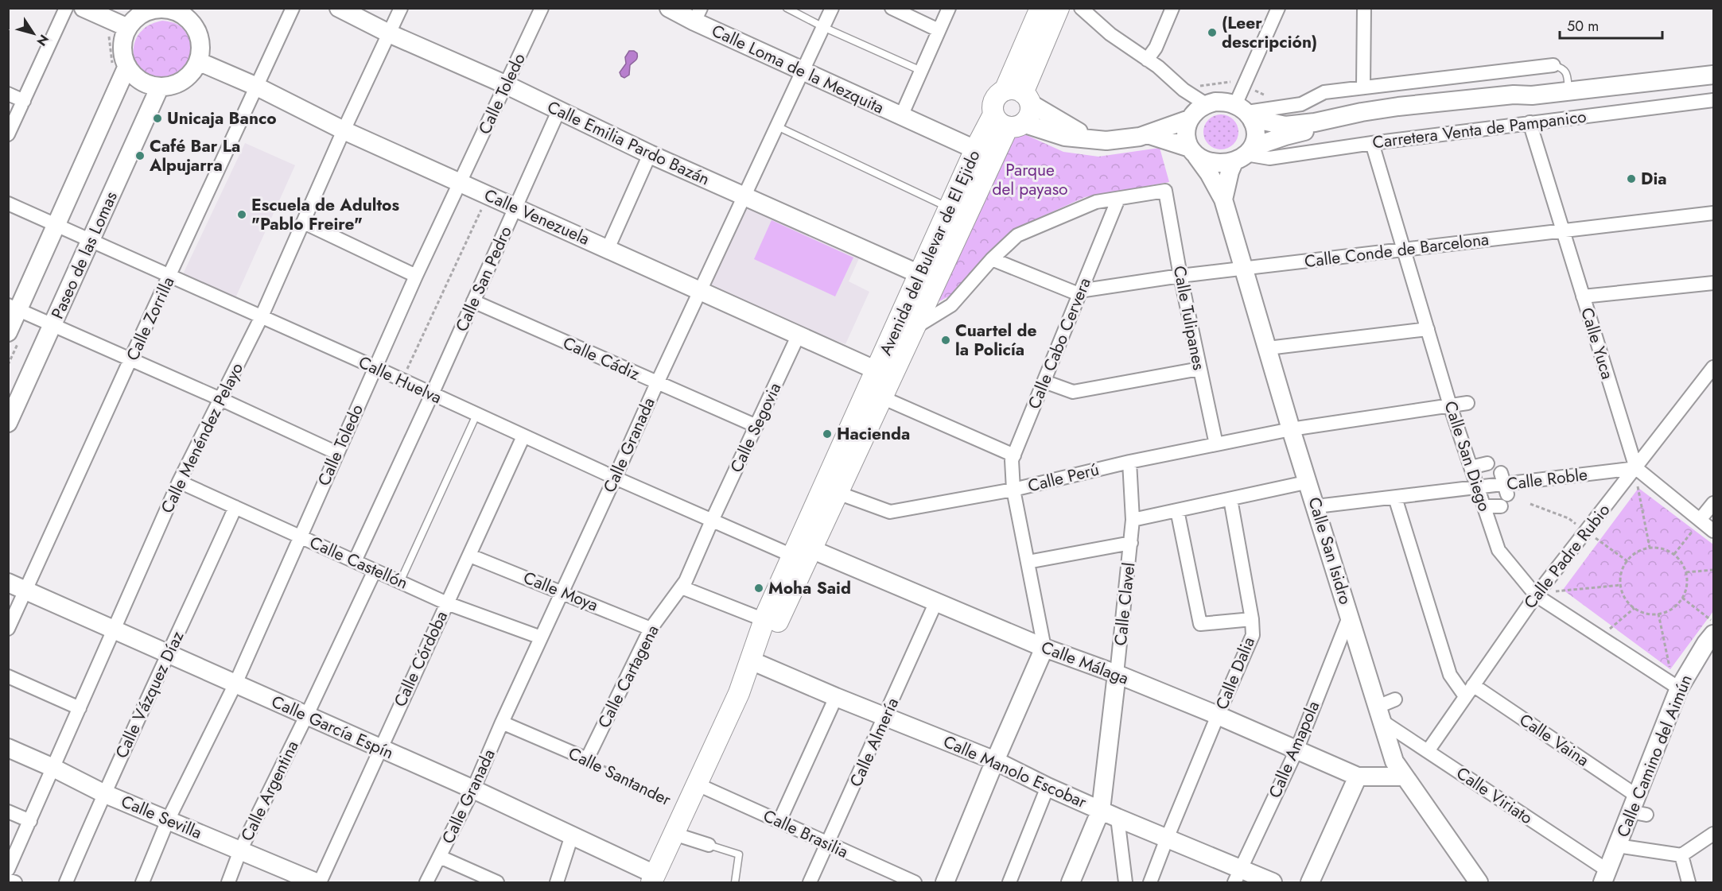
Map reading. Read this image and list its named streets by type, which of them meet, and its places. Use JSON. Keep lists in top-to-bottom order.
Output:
{
  "streets": {
    "main road": ["Avenida del Bulevar de El Ejido"],
    "street": [
      "Calle Loma de la Mezquita",
      "Calle Toledo",
      "Carretera Venta de Pampanico",
      "Calle Emilia Pardo Bazán",
      "Calle Venezuela",
      "Calle Conde de Barcelona",
      "Paseo de las Lomas",
      "Calle San Pedro",
      "Calle Tulipanes",
      "Calle Zorrilla",
      "Calle Cabo Cervera",
      "Calle Yuca",
      "Calle Cádiz",
      "Calle Huelva",
      "Calle Segovia",
      "Calle Menéndez Pelayo",
      "Calle Granada",
      "Calle San Diego",
      "Calle Perú",
      "Calle Roble",
      "Calle San Isidro",
      "Calle Padre Rubio",
      "Calle Castellón",
      "Calle Moya",
      "Calle Clavel",
      "Calle Córdoba",
      "Calle Málaga",
      "Calle Dalia",
      "Calle Cartagena",
      "Calle Vázquez Díaz",
      "Calle García Espín",
      "Calle Vaina",
      "Calle Almería",
      "Calle Amapola",
      "Calle Camino del Aimún",
      "Calle Manolo Escobar",
      "Calle Santander",
      "Calle Argentina",
      "Calle Viriato",
      "Calle Sevilla",
      "Calle Brasilia"
    ]
  },
  "crossings": [
    ["Calle Loma de la Mezquita", "Avenida del Bulevar de El Ejido"],
    ["Calle Loma de la Mezquita", "Calle Granada"],
    ["Calle Toledo", "Calle Emilia Pardo Bazán"],
    ["Calle Toledo", "Calle Venezuela"],
    ["Calle Toledo", "Calle Huelva"],
    ["Calle Toledo", "Calle Castellón"],
    ["Calle Toledo", "Calle García Espín"],
    ["Calle Toledo", "Calle Sevilla"],
    ["Carretera Venta de Pampanico", "Calle Yuca"],
    ["Carretera Venta de Pampanico", "Calle San Diego"],
    ["Carretera Venta de Pampanico", "Calle San Isidro"],
    ["Calle Emilia Pardo Bazán", "Avenida del Bulevar de El Ejido"],
    ["Calle Emilia Pardo Bazán", "Calle San Pedro"],
    ["Calle Emilia Pardo Bazán", "Calle Menéndez Pelayo"],
    ["Calle Emilia Pardo Bazán", "Calle Granada"],
    ["Calle Venezuela", "Avenida del Bulevar de El Ejido"],
    ["Calle Venezuela", "Paseo de las Lomas"],
    ["Calle Venezuela", "Calle San Pedro"],
    ["Calle Venezuela", "Calle Zorrilla"],
    ["Calle Venezuela", "Calle Segovia"],
    ["Calle Venezuela", "Calle Menéndez Pelayo"],
    ["Calle Venezuela", "Calle Granada"],
    ["Calle Conde de Barcelona", "Calle Tulipanes"],
    ["Calle Conde de Barcelona", "Calle Cabo Cervera"],
    ["Calle Conde de Barcelona", "Calle Yuca"],
    ["Calle Conde de Barcelona", "Calle San Diego"],
    ["Calle Conde de Barcelona", "Calle San Isidro"],
    ["Avenida del Bulevar de El Ejido", "Calle Huelva"],
    ["Avenida del Bulevar de El Ejido", "Calle Perú"],
    ["Avenida del Bulevar de El Ejido", "Calle Málaga"],
    ["Avenida del Bulevar de El Ejido", "Calle García Espín"],
    ["Avenida del Bulevar de El Ejido", "Calle Manolo Escobar"],
    ["Avenida del Bulevar de El Ejido", "Calle Santander"],
    ["Avenida del Bulevar de El Ejido", "Calle Brasilia"],
    ["Paseo de las Lomas", "Calle Huelva"],
    ["Calle San Pedro", "Calle Cádiz"],
    ["Calle San Pedro", "Calle Huelva"],
    ["Calle San Pedro", "Calle Castellón"],
    ["Calle Tulipanes", "Calle Cabo Cervera"],
    ["Calle Tulipanes", "Calle Perú"],
    ["Calle Zorrilla", "Calle Huelva"],
    ["Calle Zorrilla", "Calle García Espín"],
    ["Calle Cabo Cervera", "Calle Perú"],
    ["Calle Cabo Cervera", "Calle Málaga"],
    ["Calle Yuca", "Calle Roble"],
    ["Calle Yuca", "Calle Padre Rubio"],
    ["Calle Cádiz", "Calle Segovia"],
    ["Calle Cádiz", "Calle Granada"],
    ["Calle Huelva", "Calle Segovia"],
    ["Calle Huelva", "Calle Menéndez Pelayo"],
    ["Calle Huelva", "Calle Granada"],
    ["Calle Huelva", "Calle Córdoba"],
    ["Calle Huelva", "Calle Málaga"],
    ["Calle Huelva", "Calle Cartagena"],
    ["Calle Segovia", "Calle Cartagena"],
    ["Calle Menéndez Pelayo", "Calle Castellón"],
    ["Calle Menéndez Pelayo", "Calle García Espín"],
    ["Calle Menéndez Pelayo", "Calle Sevilla"],
    ["Calle Granada", "Calle Castellón"],
    ["Calle Granada", "Calle Moya"],
    ["Calle Granada", "Calle García Espín"],
    ["Calle Granada", "Calle Santander"],
    ["Calle San Diego", "Calle Perú"],
    ["Calle San Diego", "Calle Roble"],
    ["Calle San Diego", "Calle Padre Rubio"],
    ["Calle San Diego", "Calle Camino del Aimún"],
    ["Calle Perú", "Calle San Isidro"],
    ["Calle Perú", "Calle Clavel"],
    ["Calle Roble", "Calle San Isidro"],
    ["Calle Roble", "Calle Padre Rubio"],
    ["Calle San Isidro", "Calle Amapola"],
    ["Calle San Isidro", "Calle Viriato"],
    ["Calle Padre Rubio", "Calle Vaina"],
    ["Calle Padre Rubio", "Calle Viriato"],
    ["Calle Castellón", "Calle Córdoba"],
    ["Calle Castellón", "Calle Vázquez Díaz"],
    ["Calle Castellón", "Calle Argentina"],
    ["Calle Moya", "Calle Córdoba"],
    ["Calle Moya", "Calle Cartagena"],
    ["Calle Clavel", "Calle Málaga"],
    ["Calle Clavel", "Calle Manolo Escobar"],
    ["Calle Córdoba", "Calle García Espín"],
    ["Calle Málaga", "Calle Dalia"],
    ["Calle Málaga", "Calle Almería"],
    ["Calle Málaga", "Calle Amapola"],
    ["Calle Dalia", "Calle Manolo Escobar"],
    ["Calle Cartagena", "Calle Santander"],
    ["Calle Vázquez Díaz", "Calle García Espín"],
    ["Calle Vázquez Díaz", "Calle Sevilla"],
    ["Calle García Espín", "Calle Argentina"],
    ["Calle Vaina", "Calle Camino del Aimún"],
    ["Calle Almería", "Calle Manolo Escobar"],
    ["Calle Almería", "Calle Brasilia"],
    ["Calle Amapola", "Calle Manolo Escobar"],
    ["Calle Camino del Aimún", "Calle Viriato"],
    ["Calle Argentina", "Calle Sevilla"]
  ],
  "parks": ["Parque del payaso"],
  "places": [
    "(Leer descripción)",
    "Unicaja Banco",
    "Café Bar La Alpujarra",
    "Dia",
    "Escuela de Adultos \"Pablo Freire\"",
    "Cuartel de la Policía",
    "Hacienda",
    "Moha Said"
  ],
  "scale_bar": "50 m",
  "north": "bottom right"
}
